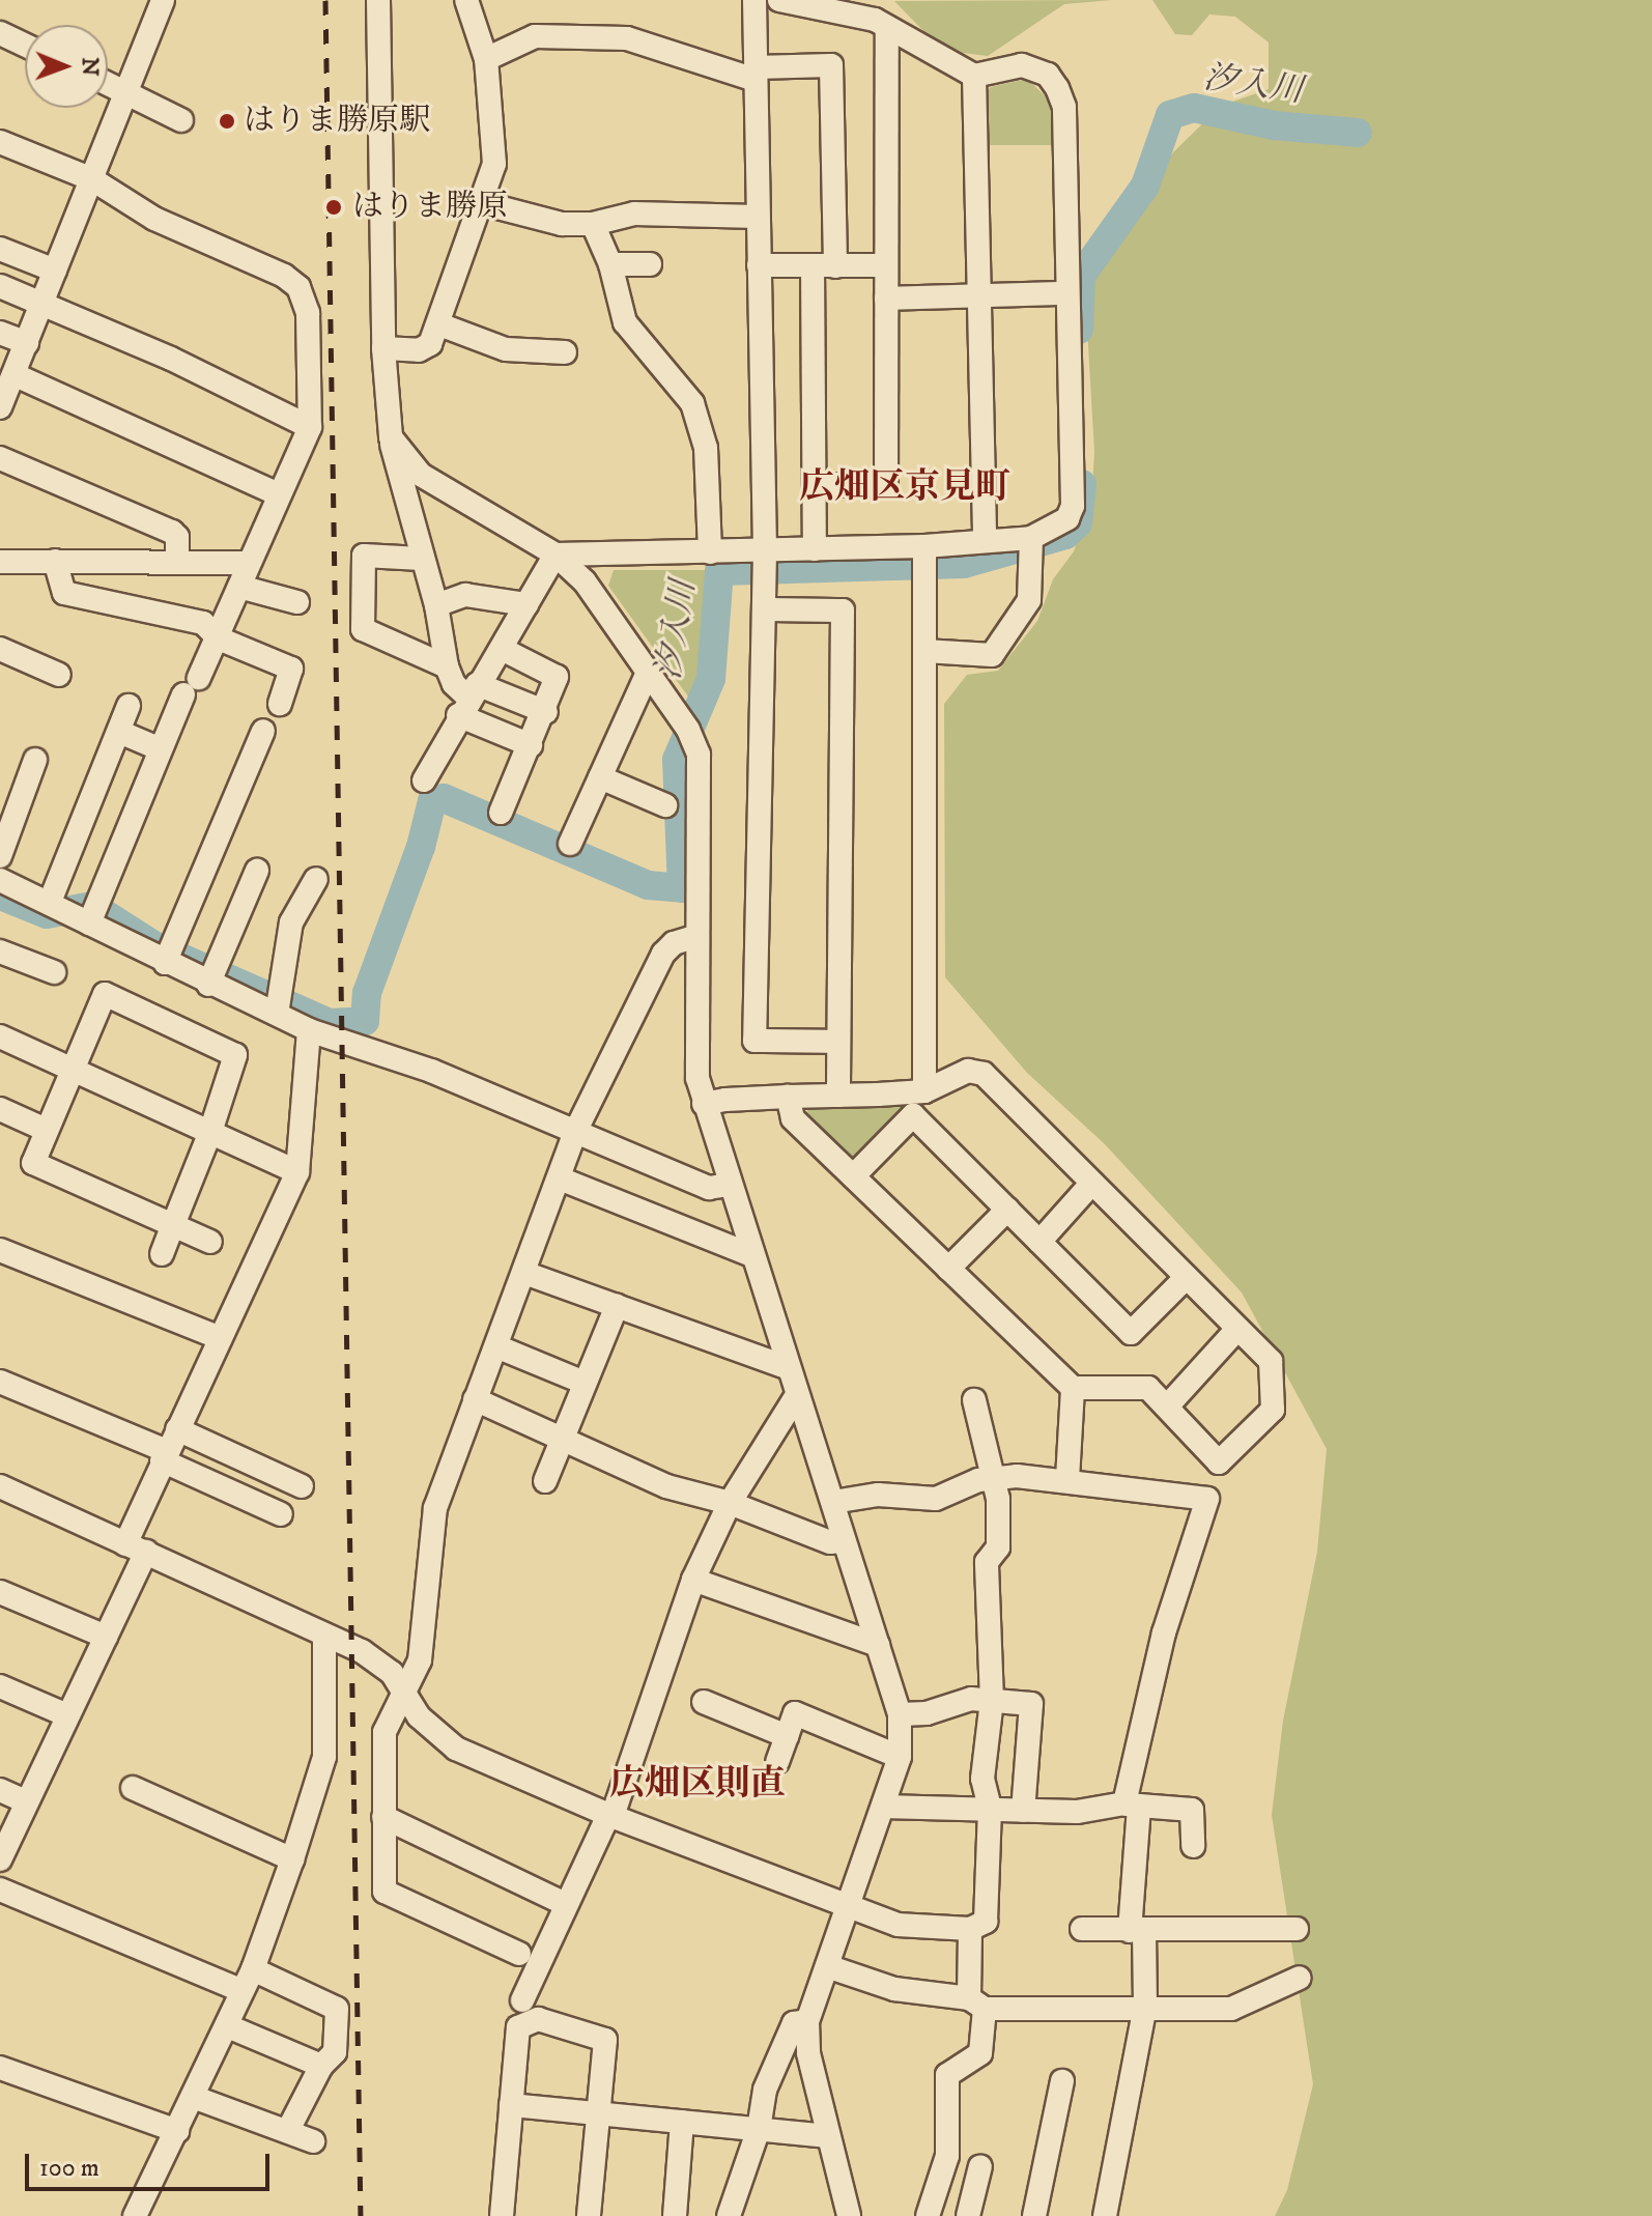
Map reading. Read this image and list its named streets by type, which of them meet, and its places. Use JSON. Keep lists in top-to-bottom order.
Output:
{
  "districts": ["広畑区京見町", "広畑区則直"],
  "water": ["汐入川"],
  "places": ["はりま勝原駅", "はりま勝原"],
  "scale_bar": "100 m",
  "north": "right"
}
